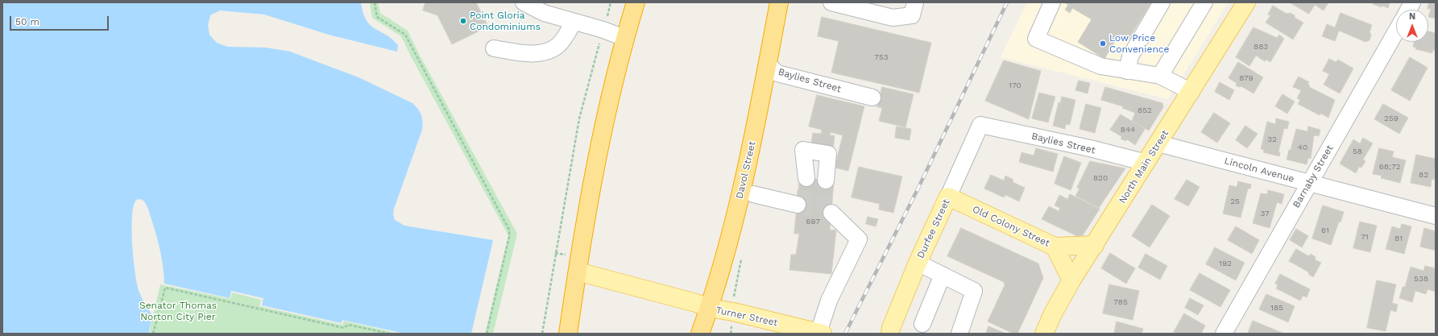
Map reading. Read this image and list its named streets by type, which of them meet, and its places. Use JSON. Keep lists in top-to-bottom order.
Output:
{
  "streets": {
    "highway": ["Davol Street"],
    "main road": [
      "North Main Street",
      "Old Colony Street",
      "Durfee Street",
      "Turner Street"
    ],
    "street": ["Baylies Street", "Lincoln Avenue", "Barnaby Street"]
  },
  "crossings": [
    ["Baylies Street", "North Main Street"],
    ["Baylies Street", "Davol Street"],
    ["Baylies Street", "Durfee Street"],
    ["North Main Street", "Lincoln Avenue"],
    ["North Main Street", "Old Colony Street"],
    ["Davol Street", "Turner Street"],
    ["Lincoln Avenue", "Barnaby Street"],
    ["Old Colony Street", "Durfee Street"]
  ],
  "parks": ["Senator Thomas Norton City Pier"],
  "places": ["Point Gloria Condominiums", "Low Price Convenience"],
  "house_numbers": [
    "883",
    "753",
    "879",
    "170",
    "852",
    "259",
    "844",
    "32",
    "40",
    "58",
    "68;72",
    "82",
    "820",
    "25",
    "37",
    "697",
    "61",
    "71",
    "81",
    "192",
    "538",
    "785",
    "185"
  ],
  "scale_bar": "50 m",
  "north": "top"
}
